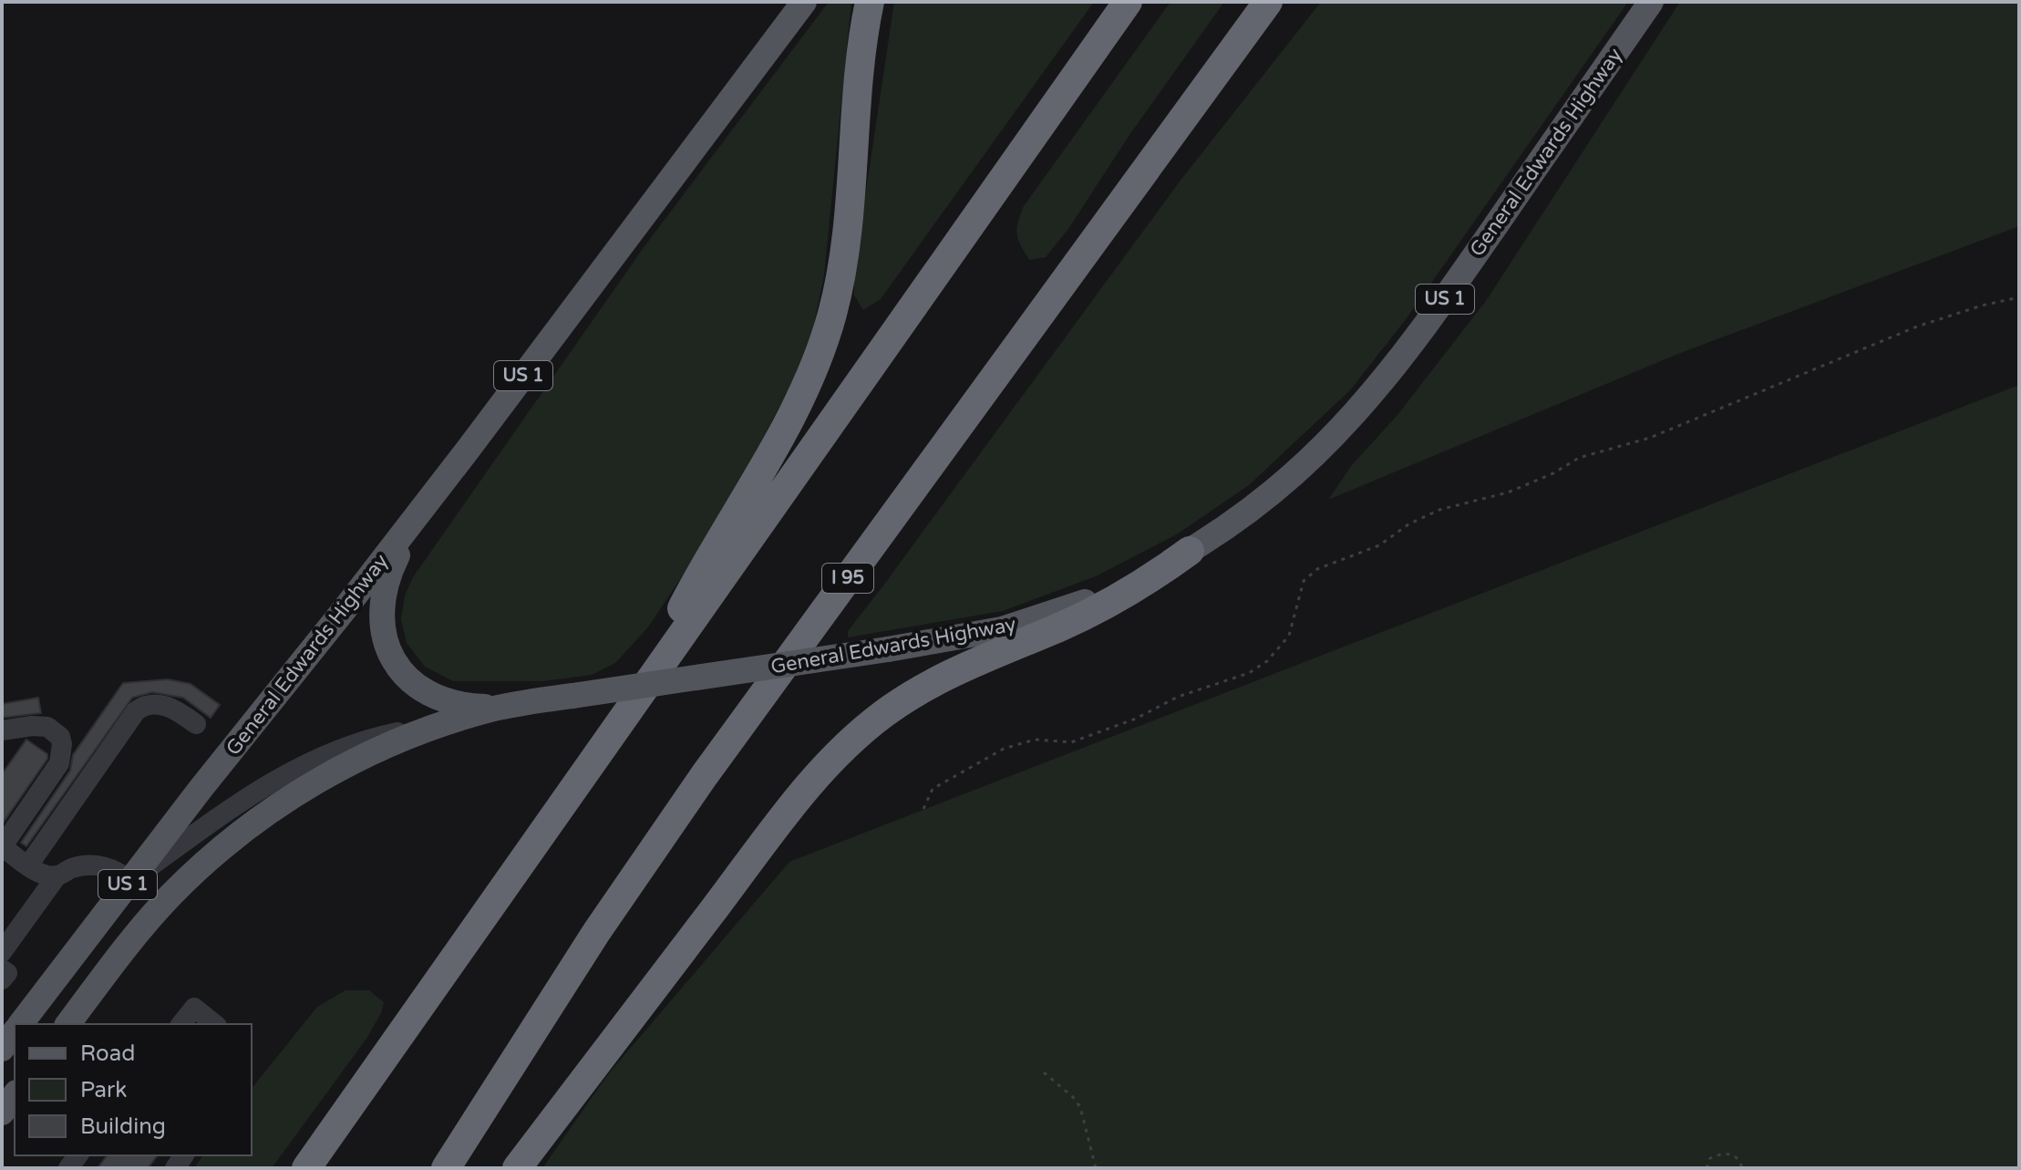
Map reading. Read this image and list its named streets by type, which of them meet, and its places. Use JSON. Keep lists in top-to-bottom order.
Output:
{
  "streets": {
    "highway": ["I 95"],
    "main road": ["General Edwards Highway", "US 1"]
  },
  "legend": ["Road", "Park", "Building"]
}
